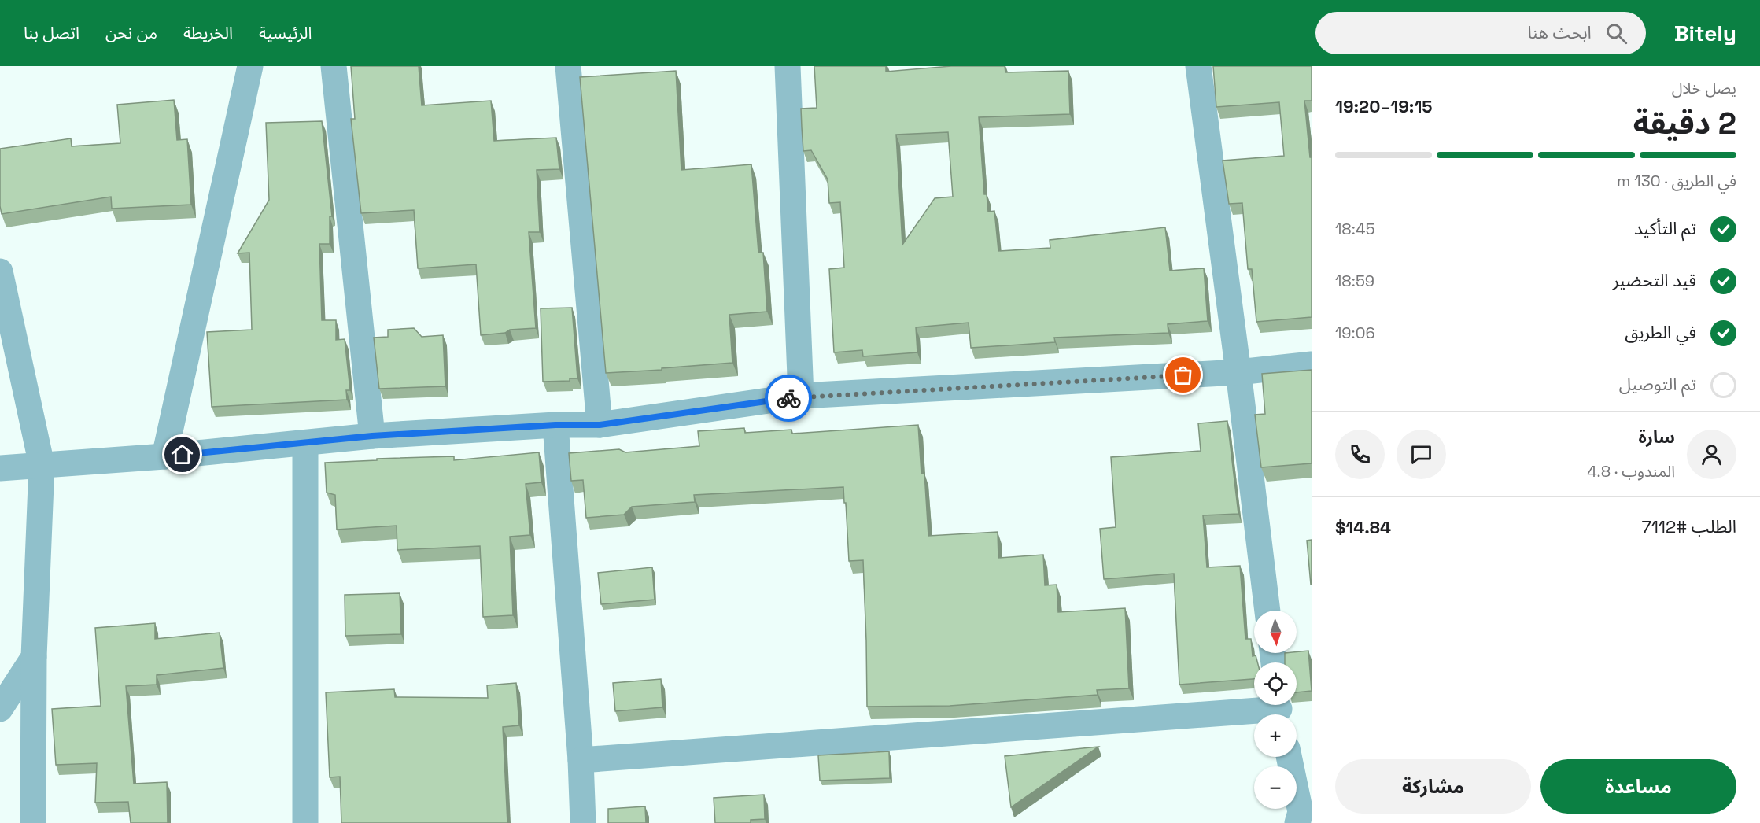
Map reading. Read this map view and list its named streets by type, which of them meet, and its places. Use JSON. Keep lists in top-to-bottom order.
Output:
{
  "north": "bottom",
  "page": {
    "header": "Bitely",
    "search": "ابحث هنا",
    "nav": [
      "الرئيسية",
      "الخريطة",
      "من نحن",
      "اتصل بنا"
    ],
    "heading": ["2 دقيقة", "يصل خلال", "19:15–19:20"],
    "panel": [
      "سارة",
      "المندوب · 4.8",
      "الطلب #7112",
      "$14.84"
    ],
    "bar": "في الطريق · 130 m",
    "list": [
      ["تم التأكيد", "18:45"],
      ["قيد التحضير", "18:59"],
      ["في الطريق", "19:06"],
      "تم التوصيل"
    ],
    "map_buttons": ["+", "−"],
    "buttons": ["مساعدة", "مشاركة"]
  }
}
